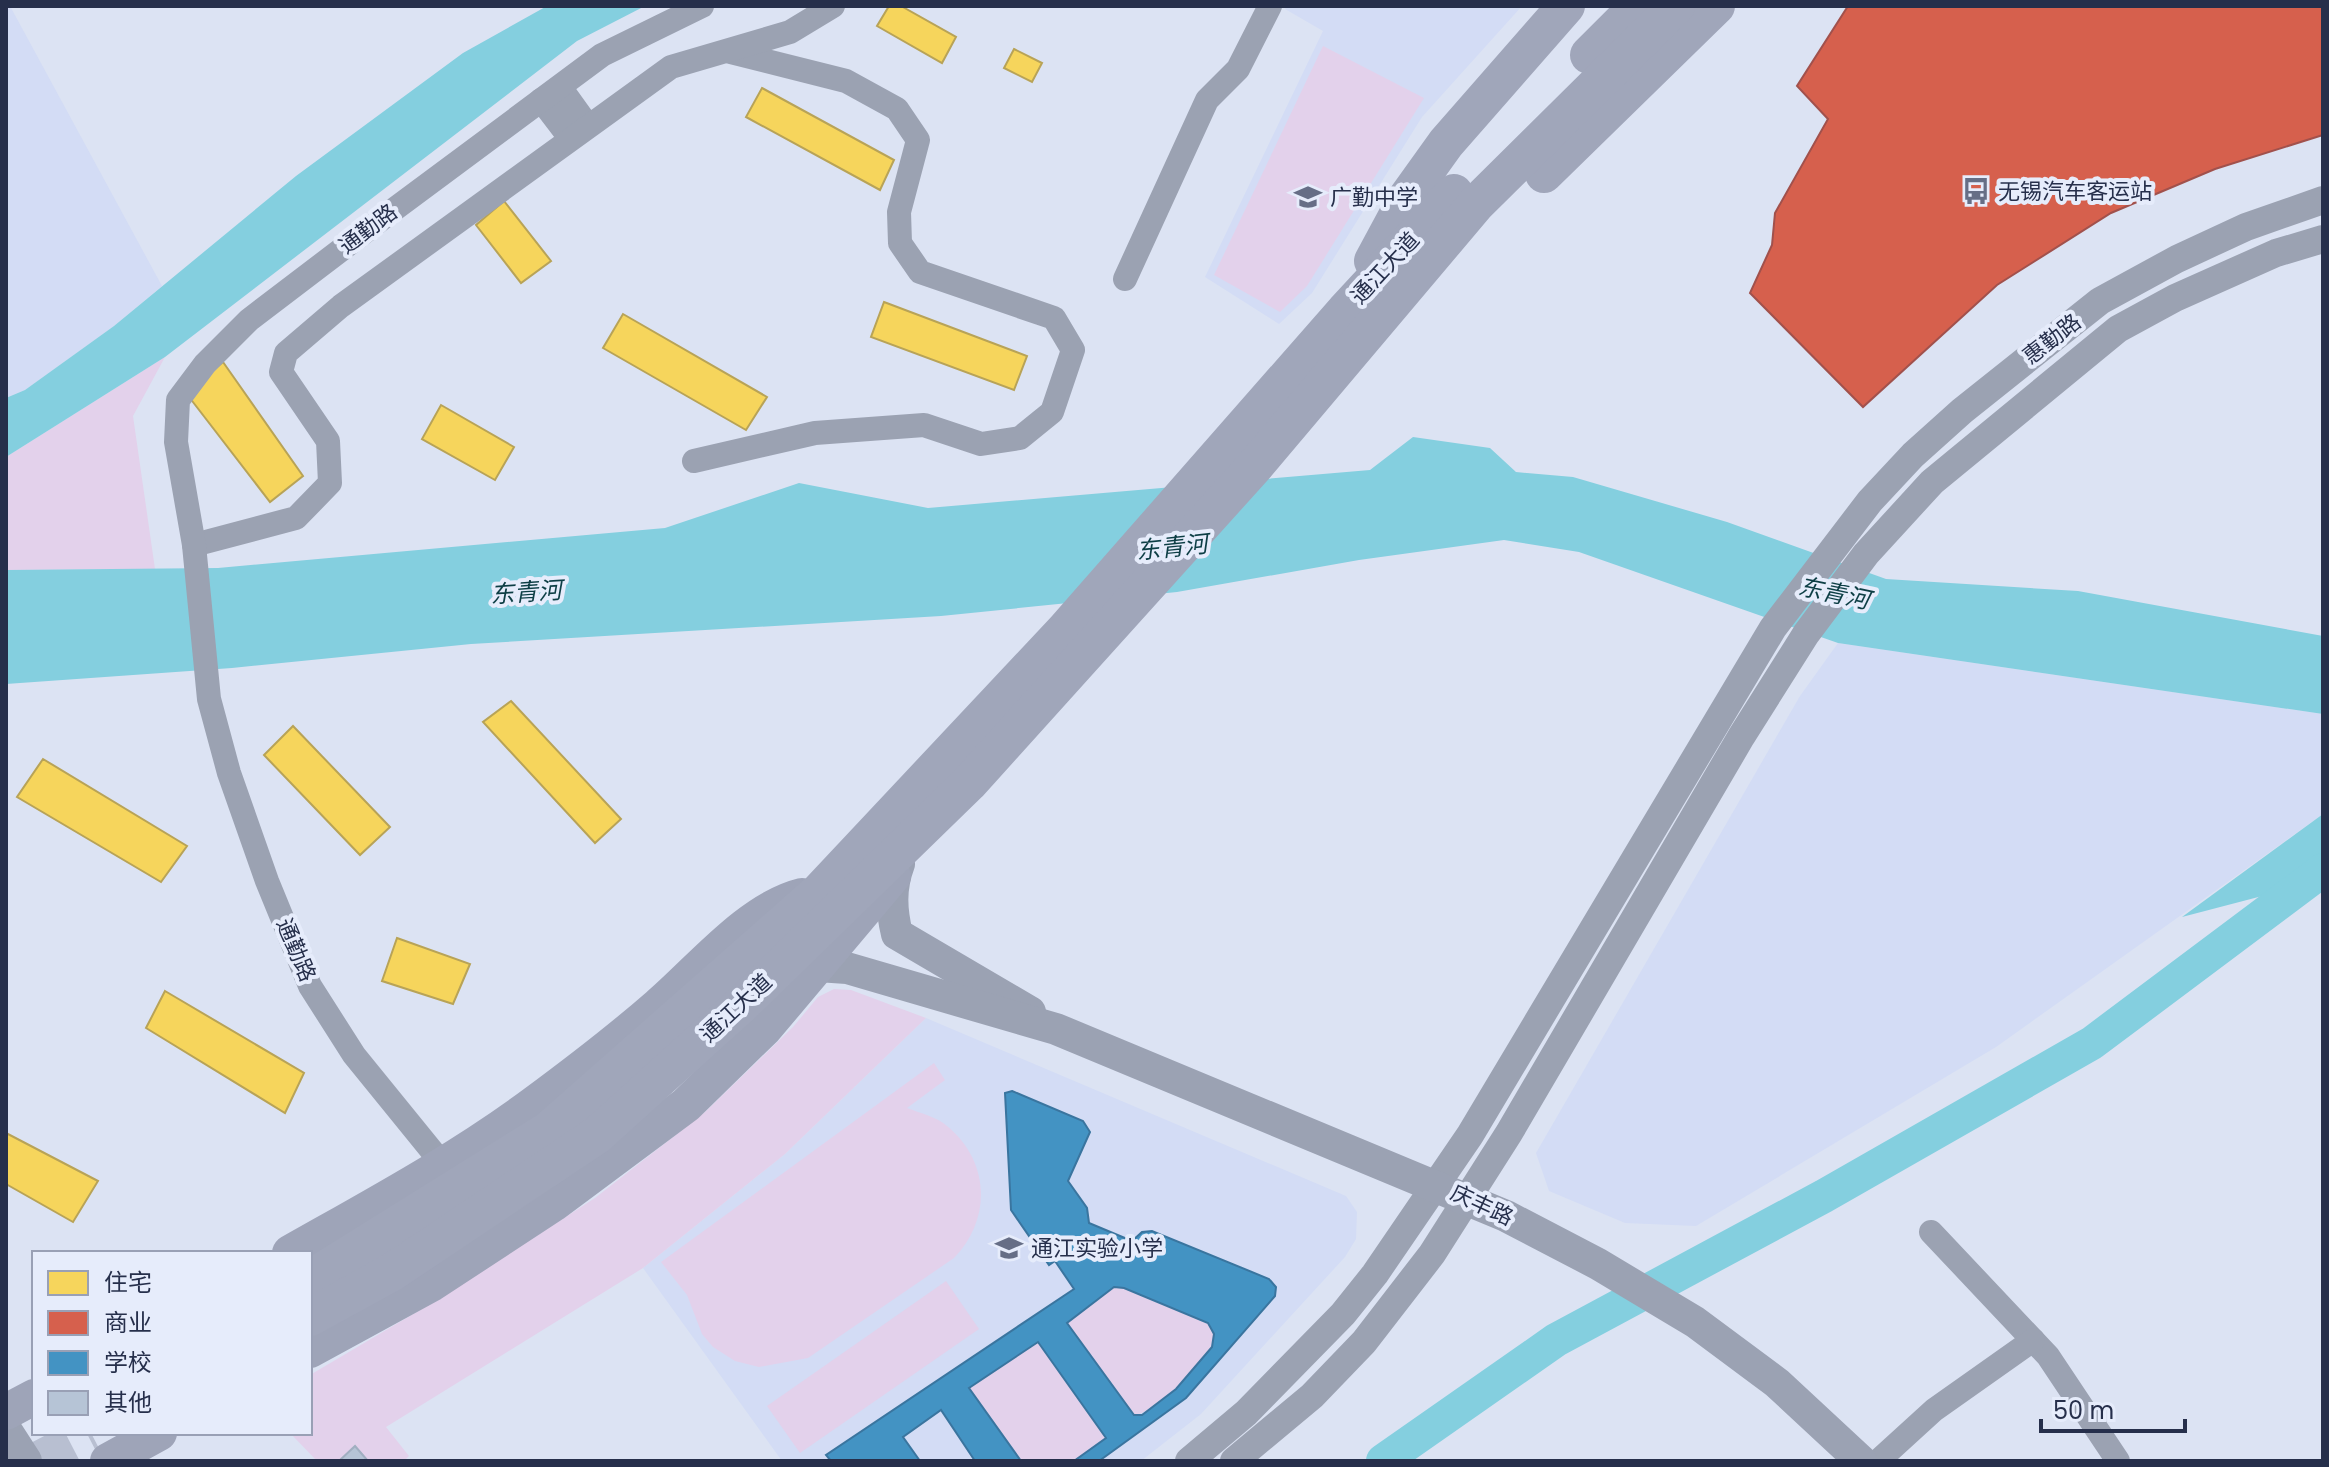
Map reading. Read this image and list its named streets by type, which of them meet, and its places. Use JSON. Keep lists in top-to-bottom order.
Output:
{
  "streets": {
    "highway": ["通江大道"],
    "main road": ["庆丰路"],
    "street": ["通勤路", "惠勤路"]
  },
  "crossings": [
    ["惠勤路", "庆丰路"]
  ],
  "water": ["东青河"],
  "places": {
    "bus stop": ["无锡汽车客运站"],
    "school or university": ["广勤中学", "通江实验小学"]
  },
  "legend": [
    "住宅",
    "商业",
    "学校",
    "其他"
  ],
  "scale_bar": "50 m"
}
